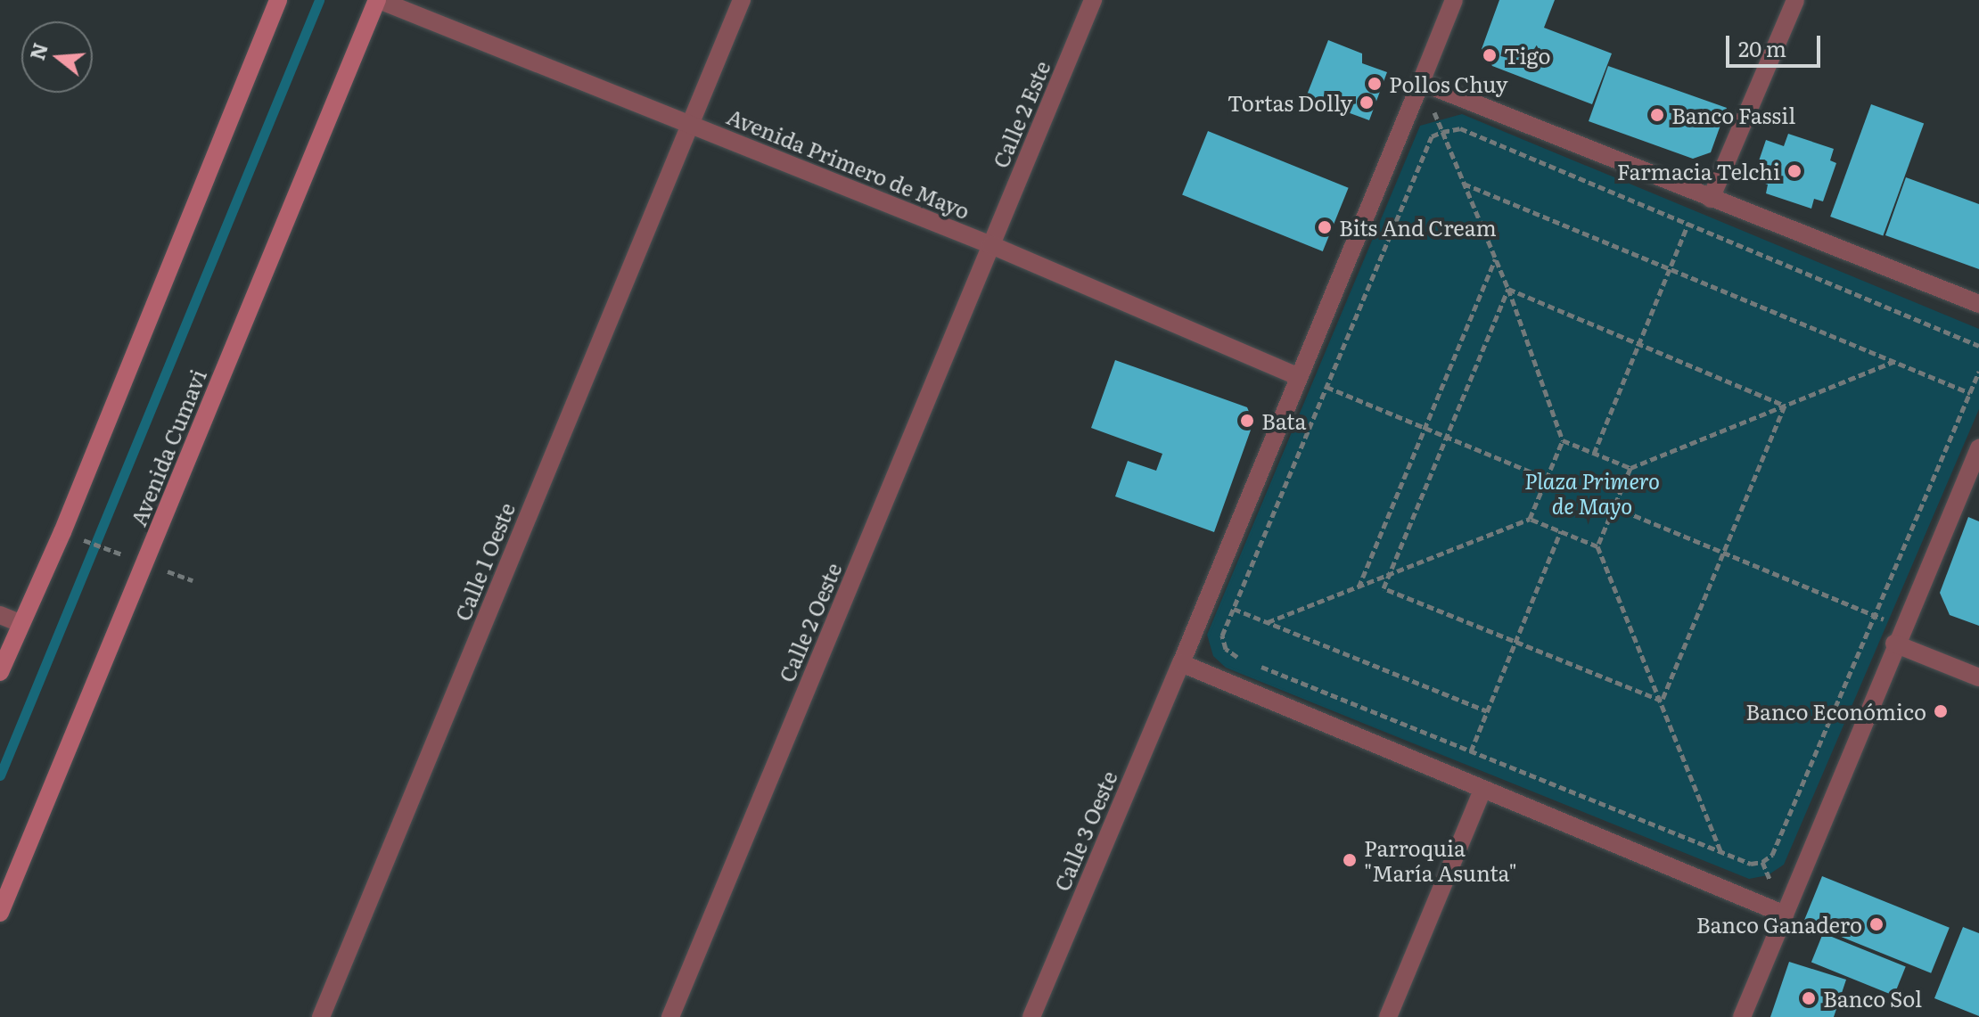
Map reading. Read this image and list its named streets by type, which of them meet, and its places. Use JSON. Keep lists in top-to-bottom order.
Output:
{
  "streets": {
    "main road": ["Avenida Cumavi"],
    "street": [
      "Calle 2 Este",
      "Avenida Primero de Mayo",
      "Calle 1 Oeste",
      "Calle 2 Oeste",
      "Calle 3 Oeste"
    ]
  },
  "crossings": [
    ["Calle 2 Este", "Avenida Primero de Mayo"],
    ["Calle 2 Este", "Calle 2 Oeste"],
    ["Avenida Primero de Mayo", "Avenida Cumavi"],
    ["Avenida Primero de Mayo", "Calle 1 Oeste"],
    ["Avenida Primero de Mayo", "Calle 2 Oeste"]
  ],
  "parks": ["Plaza Primero de Mayo"],
  "places": [
    "Tigo",
    "Pollos Chuy",
    "Tortas Dolly",
    "Banco Fassil",
    "Farmacia Telchi",
    "Bits And Cream",
    "Bata",
    "Banco Económico",
    "Parroquia \"María Asunta\"",
    "Banco Ganadero",
    "Banco Sol"
  ],
  "scale_bar": "20 m",
  "north": "left"
}
